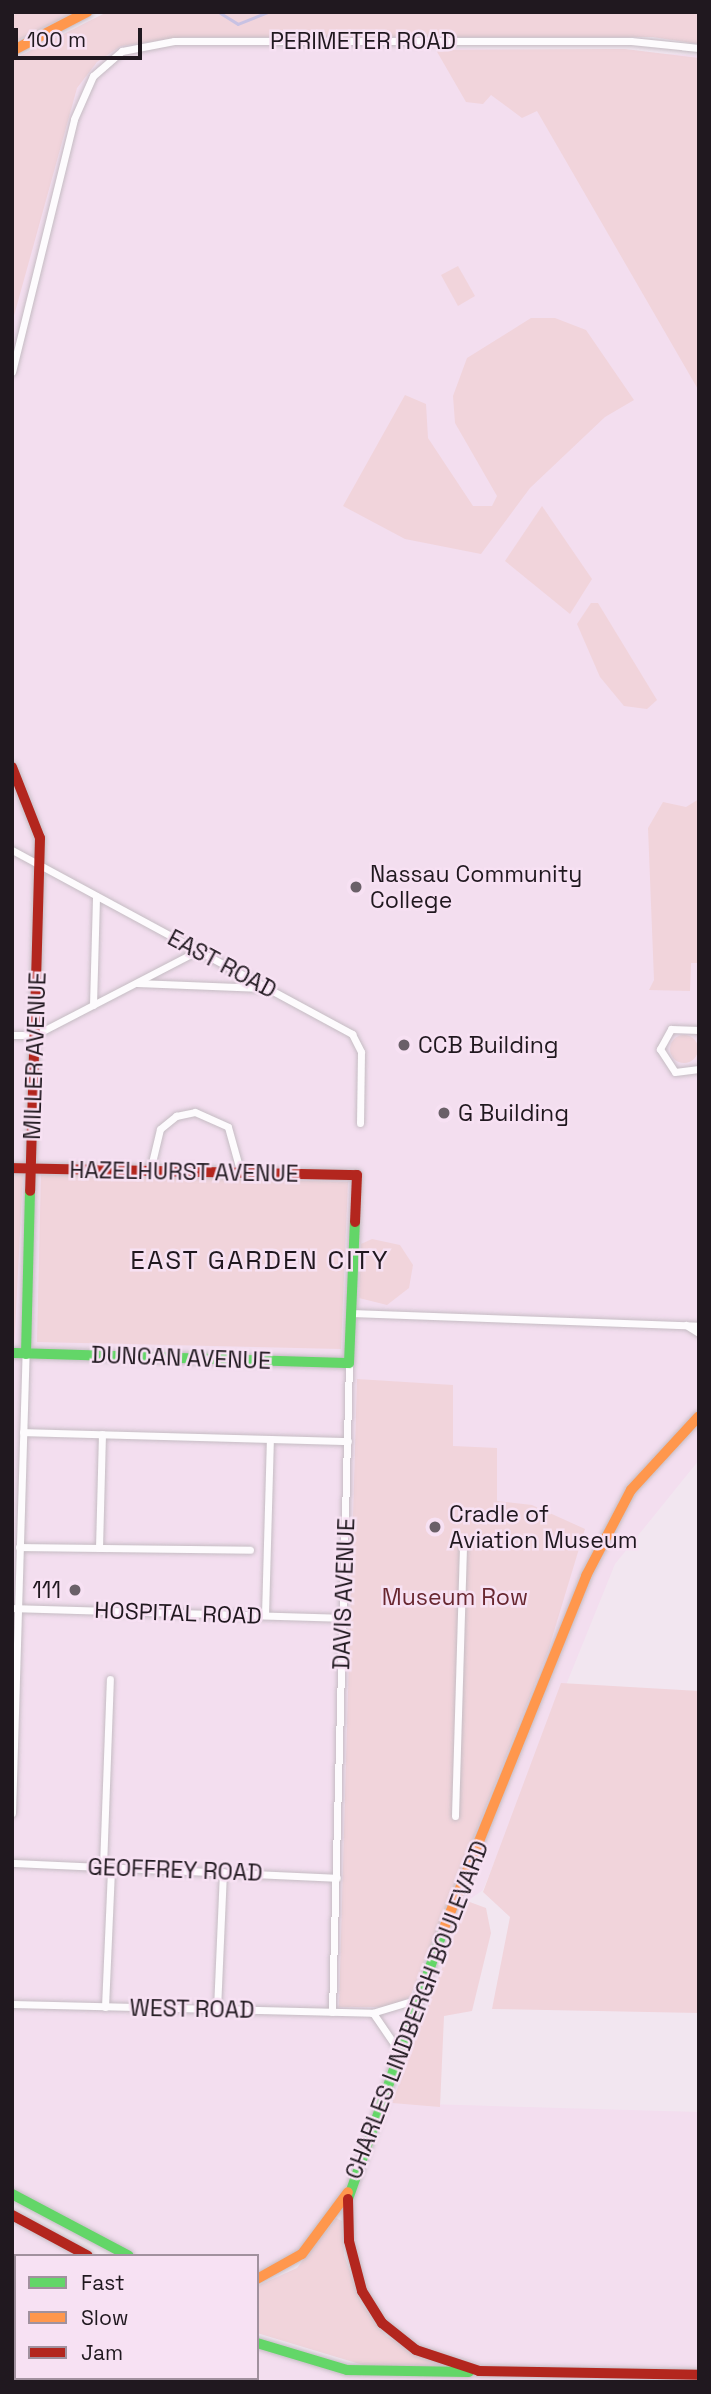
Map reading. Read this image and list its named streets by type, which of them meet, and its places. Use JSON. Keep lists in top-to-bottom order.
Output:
{
  "streets": {
    "main road": [
      "MILLER AVENUE",
      "HAZELHURST AVENUE",
      "DUNCAN AVENUE",
      "DAVIS AVENUE",
      "CHARLES LINDBERGH BOULEVARD"
    ],
    "street": [
      "PERIMETER ROAD",
      "EAST ROAD",
      "HOSPITAL ROAD",
      "GEOFFREY ROAD",
      "WEST ROAD"
    ]
  },
  "crossings": [
    ["EAST ROAD", "MILLER AVENUE"],
    ["MILLER AVENUE", "HAZELHURST AVENUE"],
    ["MILLER AVENUE", "DUNCAN AVENUE"],
    ["MILLER AVENUE", "HOSPITAL ROAD"],
    ["HAZELHURST AVENUE", "DAVIS AVENUE"],
    ["DUNCAN AVENUE", "DAVIS AVENUE"],
    ["DAVIS AVENUE", "HOSPITAL ROAD"],
    ["DAVIS AVENUE", "GEOFFREY ROAD"],
    ["DAVIS AVENUE", "WEST ROAD"],
    ["WEST ROAD", "CHARLES LINDBERGH BOULEVARD"]
  ],
  "districts": ["EAST GARDEN CITY"],
  "parks": ["Museum Row"],
  "places": [
    "Nassau Community College",
    "CCB Building",
    "G Building",
    "Cradle of Aviation Museum",
    "111"
  ],
  "legend": ["Fast", "Slow", "Jam"],
  "scale_bar": "100 m"
}
